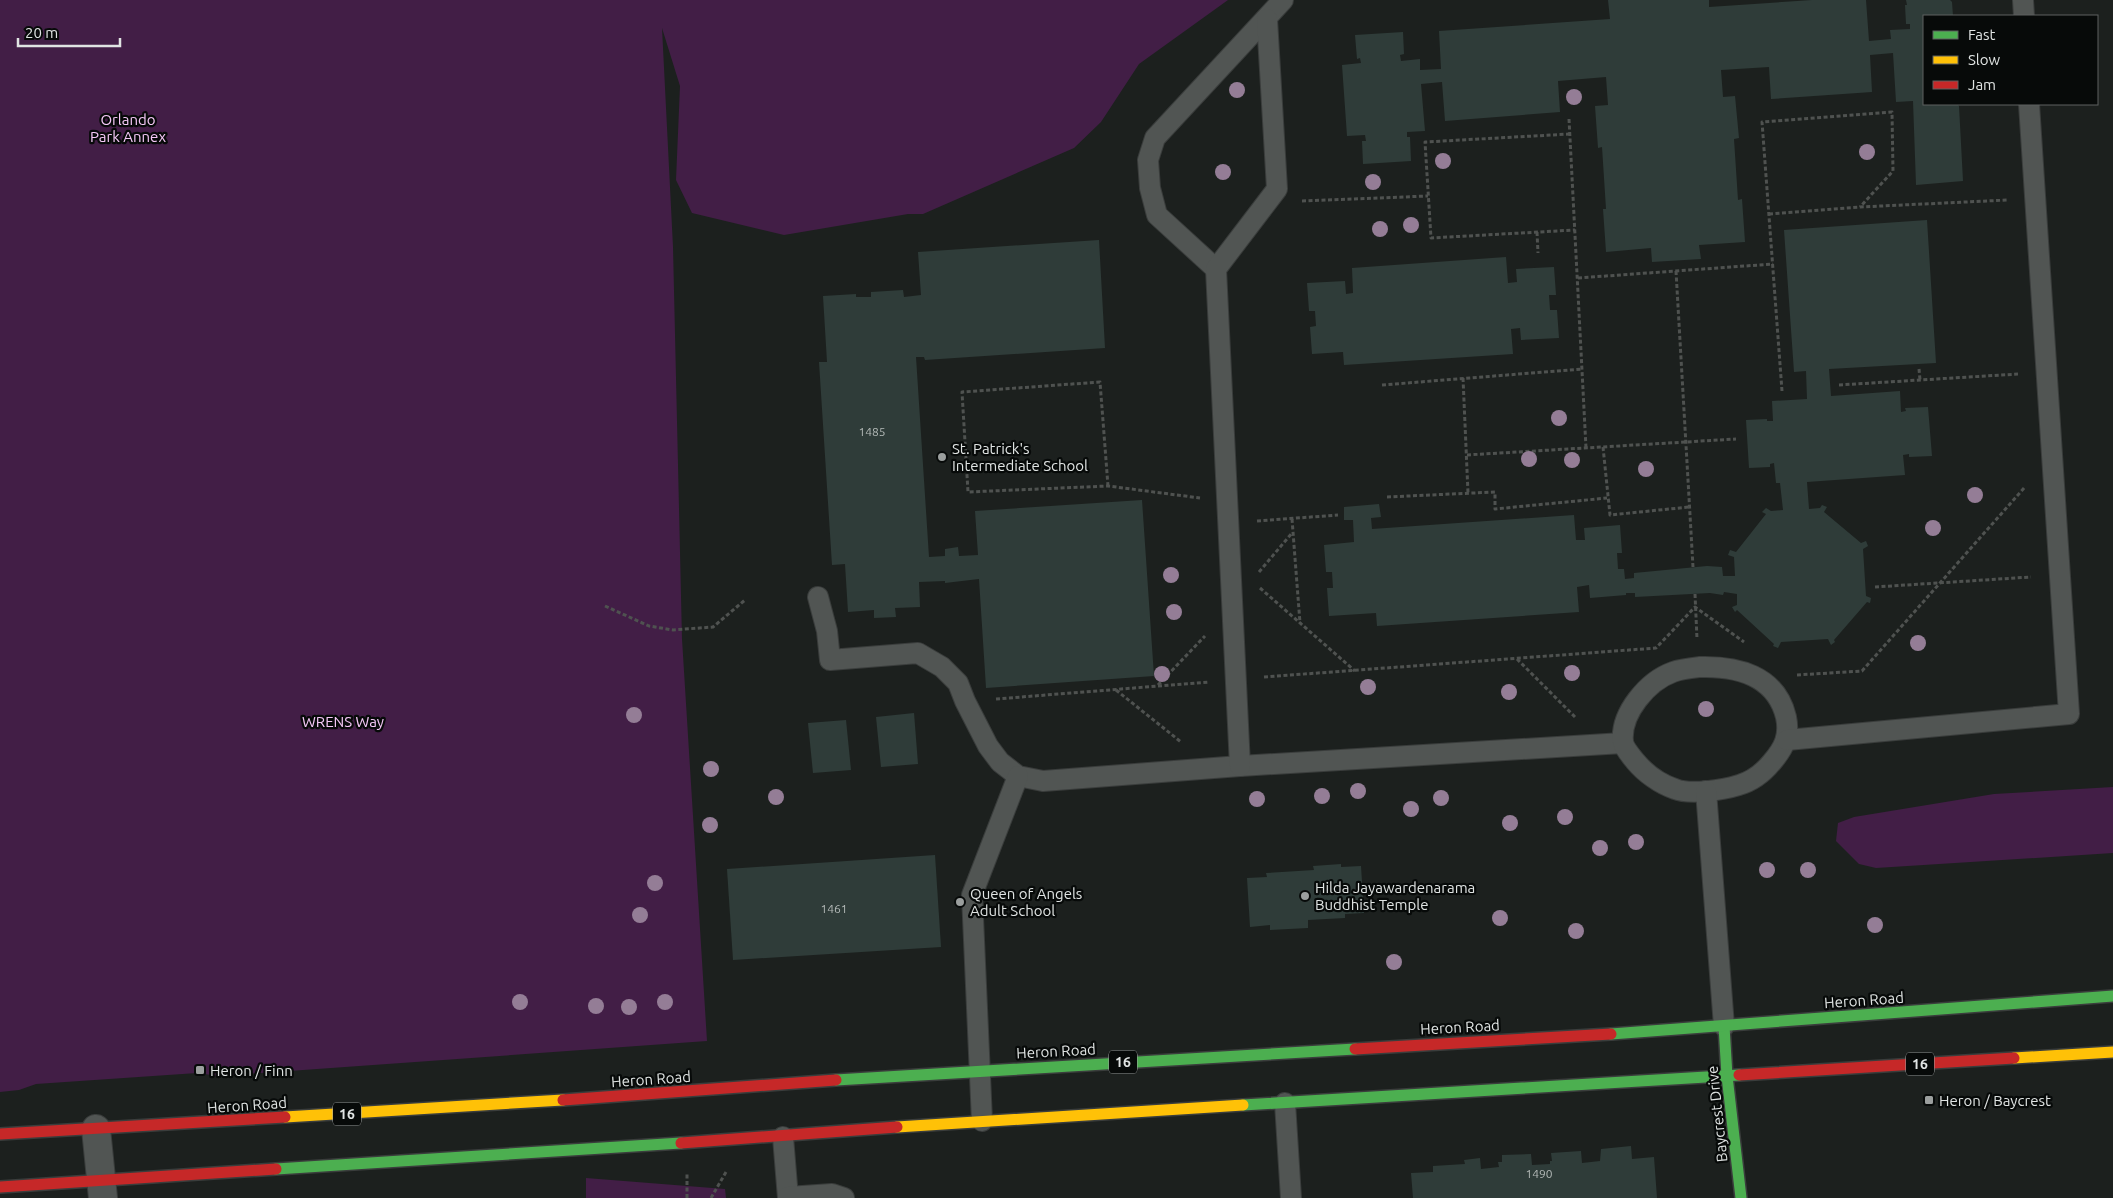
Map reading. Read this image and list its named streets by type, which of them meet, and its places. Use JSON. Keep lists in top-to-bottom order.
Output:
{
  "streets": {
    "main road": ["Heron Road", "16", "Baycrest Drive"]
  },
  "crossings": [
    ["Heron Road", "Baycrest Drive"],
    ["16", "Baycrest Drive"]
  ],
  "parks": ["Orlando Park Annex", "WRENS Way"],
  "places": {
    "other": ["St. Patrick's Intermediate School", "Hilda Jayawardenarama Buddhist Temple", "Queen of Angels Adult School"],
    "transit": ["Heron / Finn", "Heron / Baycrest"]
  },
  "house_numbers": ["1485", "1461", "1490"],
  "legend": ["Fast", "Slow", "Jam"],
  "scale_bar": "20 m"
}
